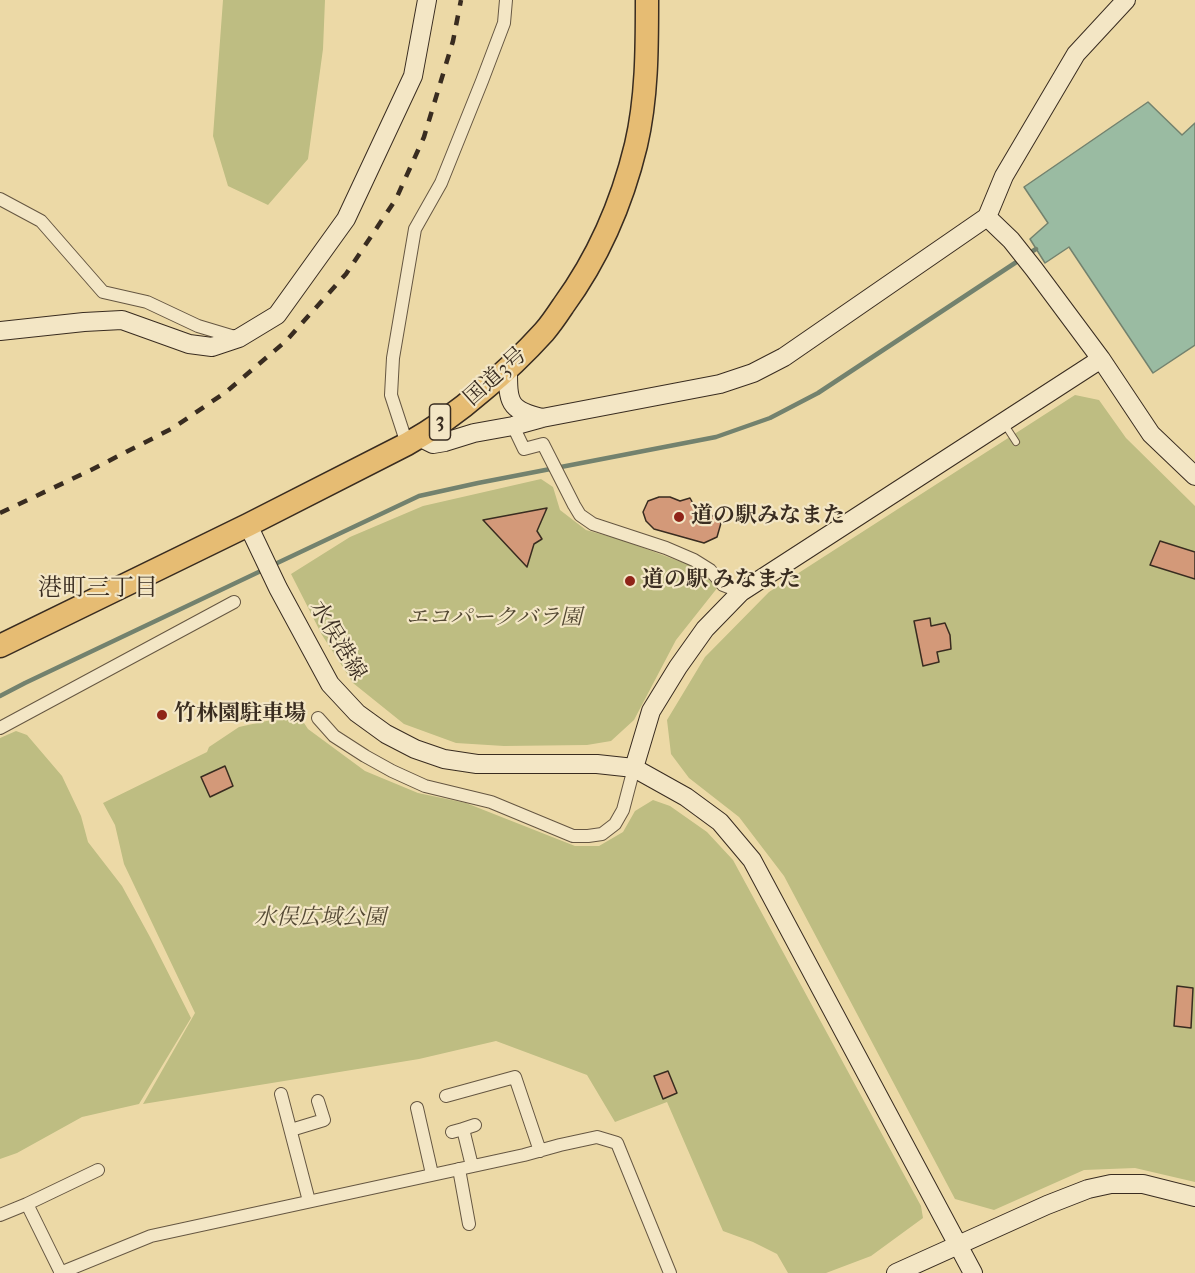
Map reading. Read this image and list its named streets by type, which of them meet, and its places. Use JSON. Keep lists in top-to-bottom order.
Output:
{
  "streets": {
    "highway": ["国道3号", "3"],
    "street": ["水俣港線"]
  },
  "crossings": [
    ["国道3号", "水俣港線"]
  ],
  "districts": ["港町三丁目"],
  "parks": ["エコパークバラ園", "水俣広域公園"],
  "places": ["道の駅みなまた", "道の駅 みなまた", "竹林園駐車場"]
}
